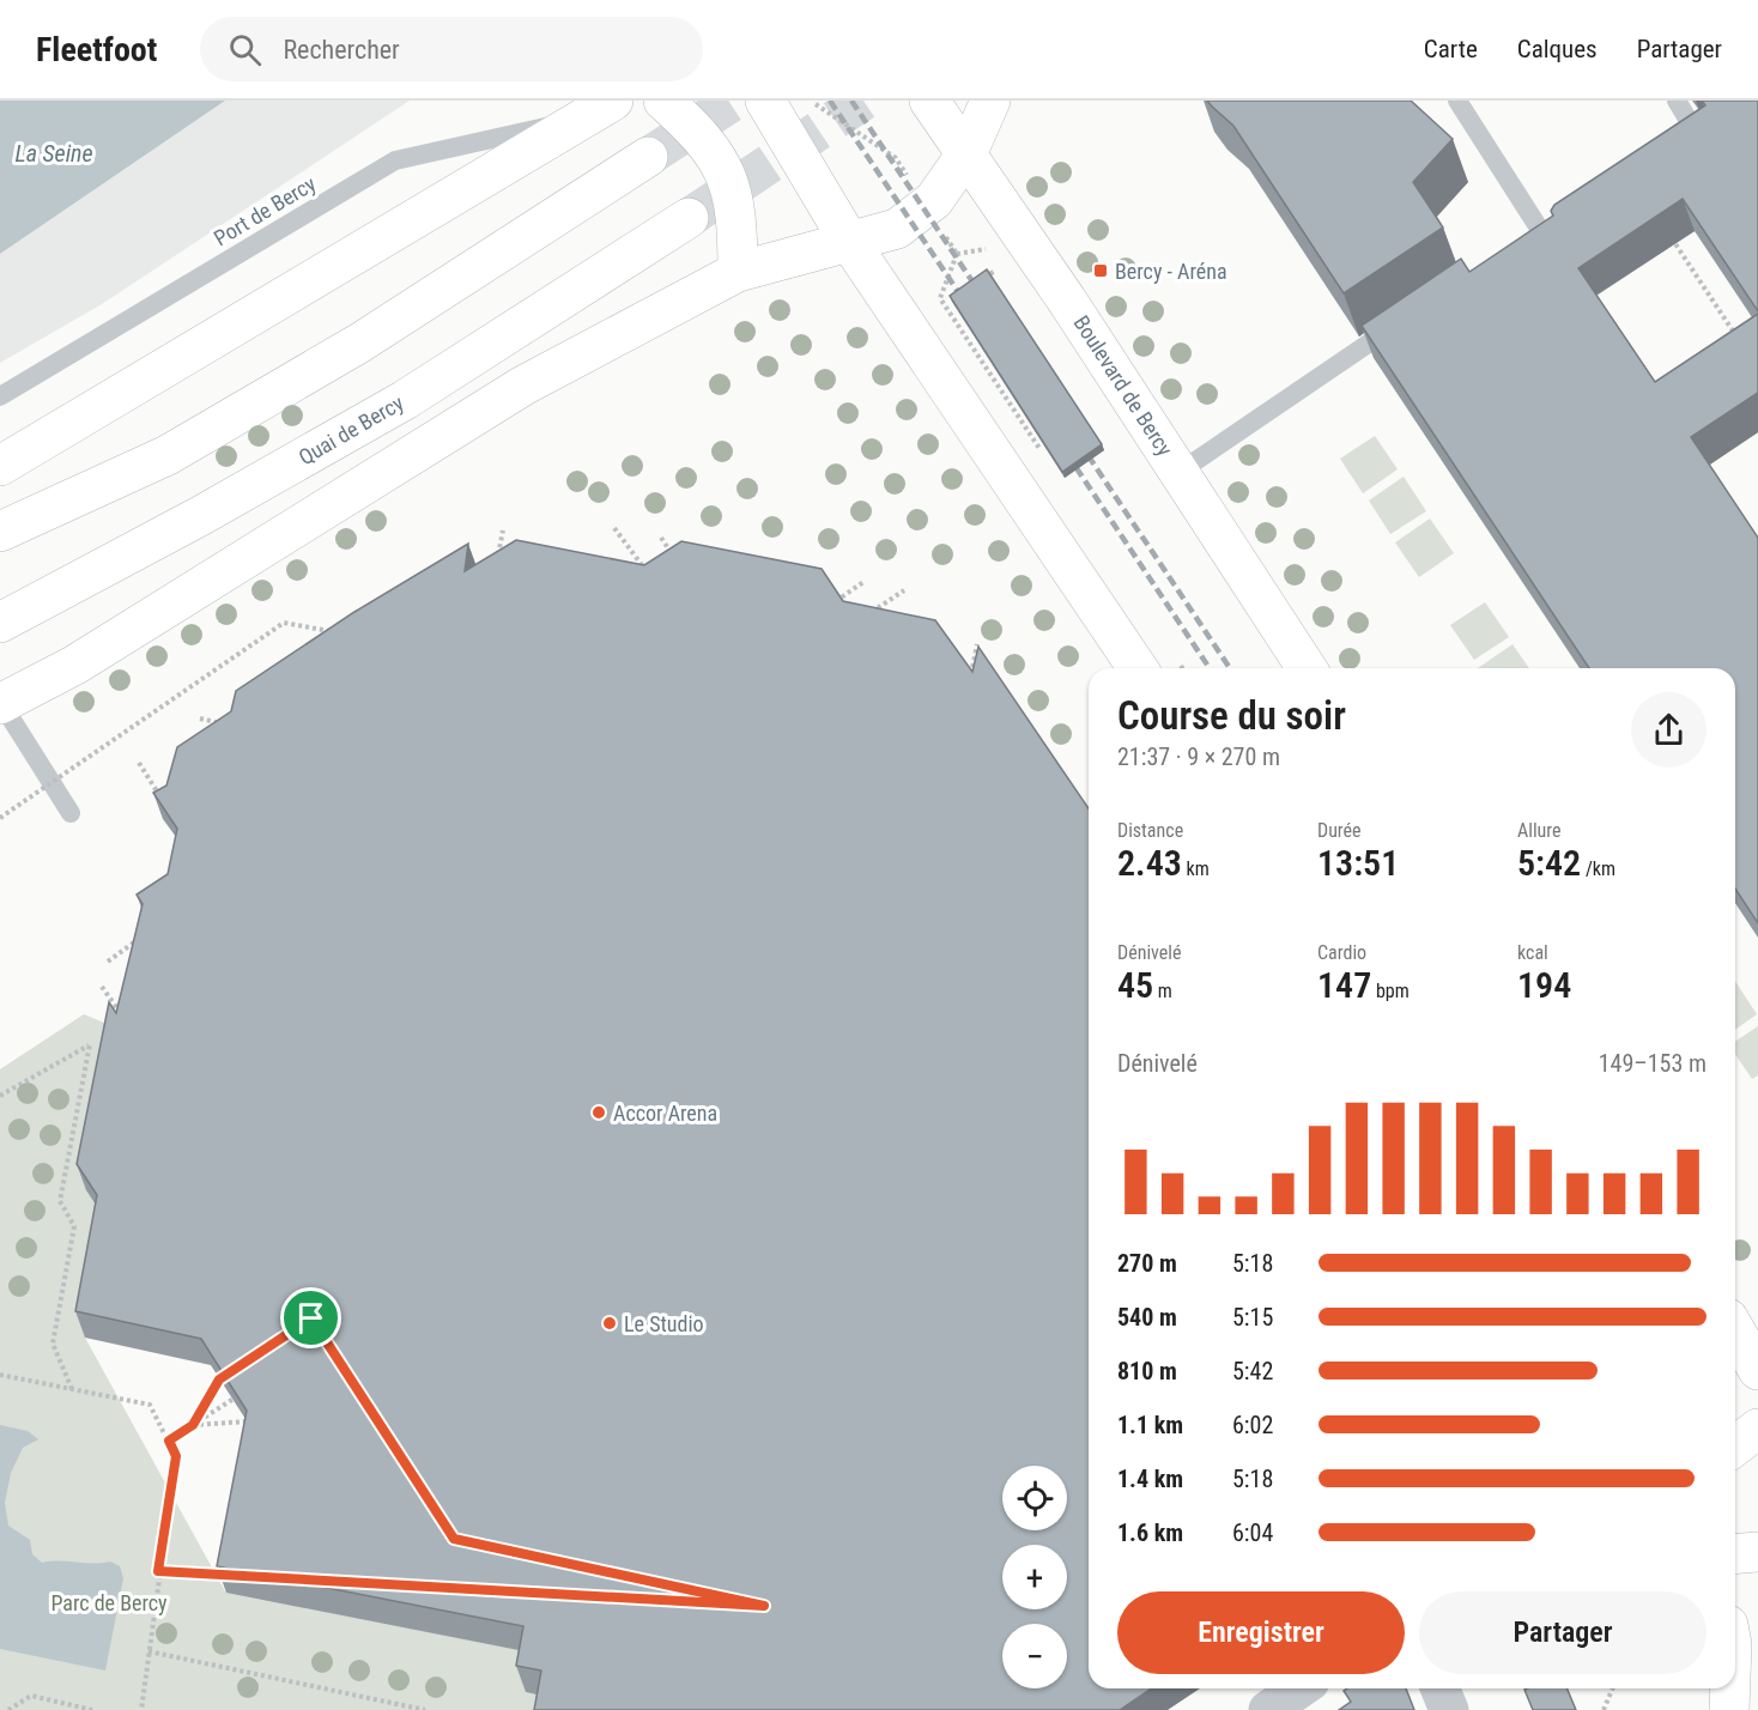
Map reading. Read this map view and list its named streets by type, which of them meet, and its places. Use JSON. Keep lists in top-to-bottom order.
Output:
{
  "streets": {
    "main road": ["Boulevard de Bercy", "Quai de Bercy"],
    "lane": ["Port de Bercy"]
  },
  "water": ["La Seine"],
  "parks": ["Parc de Bercy"],
  "places": {
    "transit": ["Bercy - Aréna"],
    "other": ["Accor Arena", "Le Studio"]
  },
  "page": {
    "header": "Fleetfoot",
    "search": "Rechercher",
    "nav": ["Carte", "Calques", "Partager"],
    "heading": ["Course du soir", "21:37 · 9 × 270 m"],
    "stats": [
      ["Distance", "2.43 km"],
      ["Durée", "13:51"],
      ["Allure", "5:42 /km"],
      ["Dénivelé", "45 m"],
      ["Cardio", "147 bpm"],
      ["kcal", "194"]
    ],
    "chart": ["Dénivelé", "149–153 m"],
    "list": [
      {
        "name": "270 m",
        "note": "5:18"
      },
      {
        "name": "540 m",
        "note": "5:15"
      },
      {
        "name": "810 m",
        "note": "5:42"
      },
      {
        "name": "1.1 km",
        "note": "6:02"
      },
      {
        "name": "1.4 km",
        "note": "5:18"
      },
      {
        "name": "1.6 km",
        "note": "6:04"
      }
    ],
    "map_buttons": ["+", "−"],
    "buttons": ["Enregistrer", "Partager"]
  }
}
